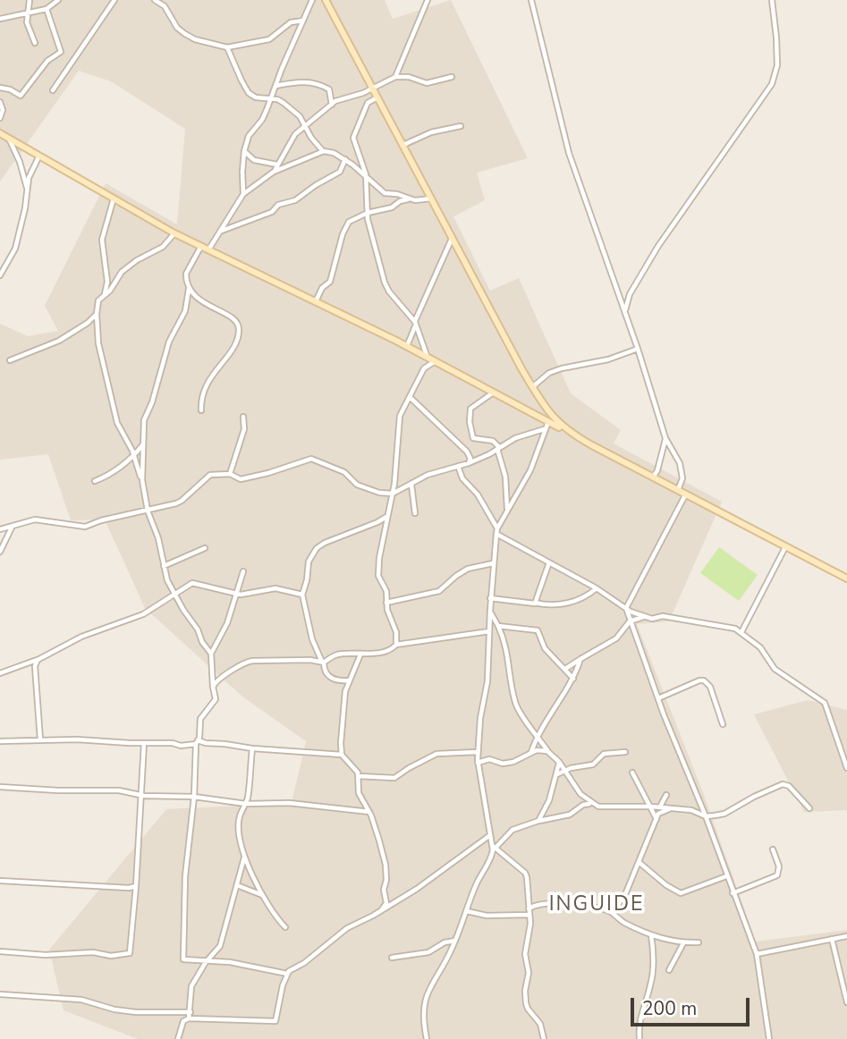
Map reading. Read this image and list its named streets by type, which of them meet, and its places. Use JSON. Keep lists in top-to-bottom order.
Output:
{
  "districts": ["INGUIDE"],
  "scale_bar": "200 m"
}
